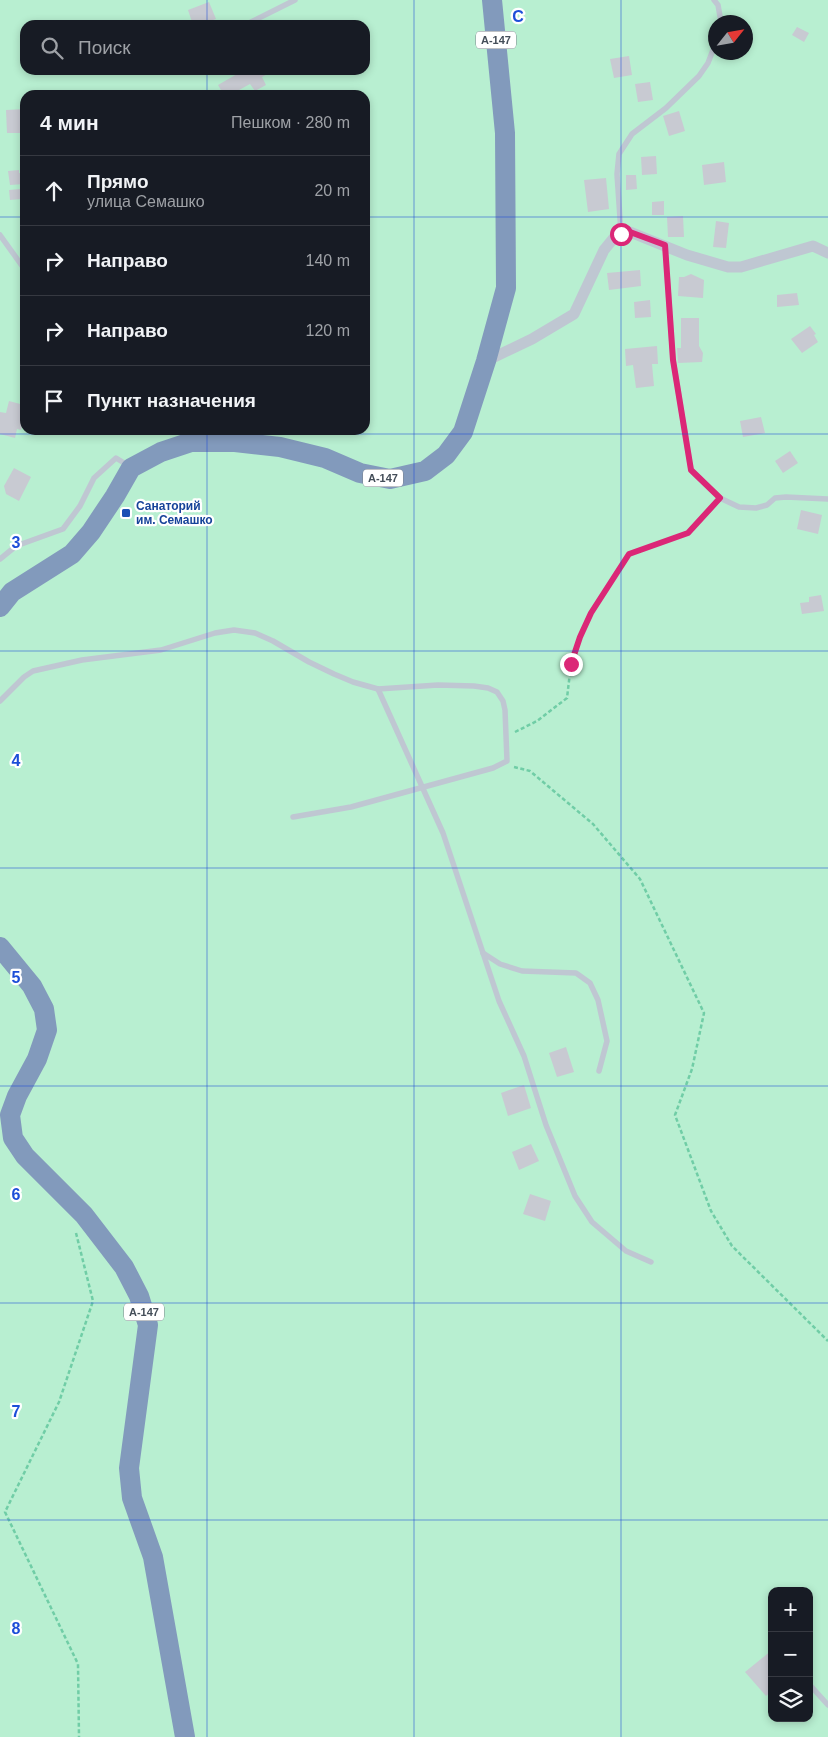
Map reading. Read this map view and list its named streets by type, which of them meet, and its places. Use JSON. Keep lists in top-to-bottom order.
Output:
{
  "streets": {
    "highway": ["А-147"]
  },
  "places": {
    "transit": ["Санаторий им. Семашко"]
  },
  "north": "top right",
  "page": {
    "search": "Поиск",
    "heading": ["4 мин", "Пешком · 280 m"],
    "list": [
      ["Прямо", "улица Семашко", "20 m"],
      ["Направо", "140 m"],
      ["Направо", "120 m"],
      "Пункт назначения"
    ],
    "map_buttons": ["+", "−"]
  },
  "grid": {
    "columns": ["C"],
    "rows": [
      "3",
      "4",
      "5",
      "6",
      "7",
      "8"
    ]
  }
}
